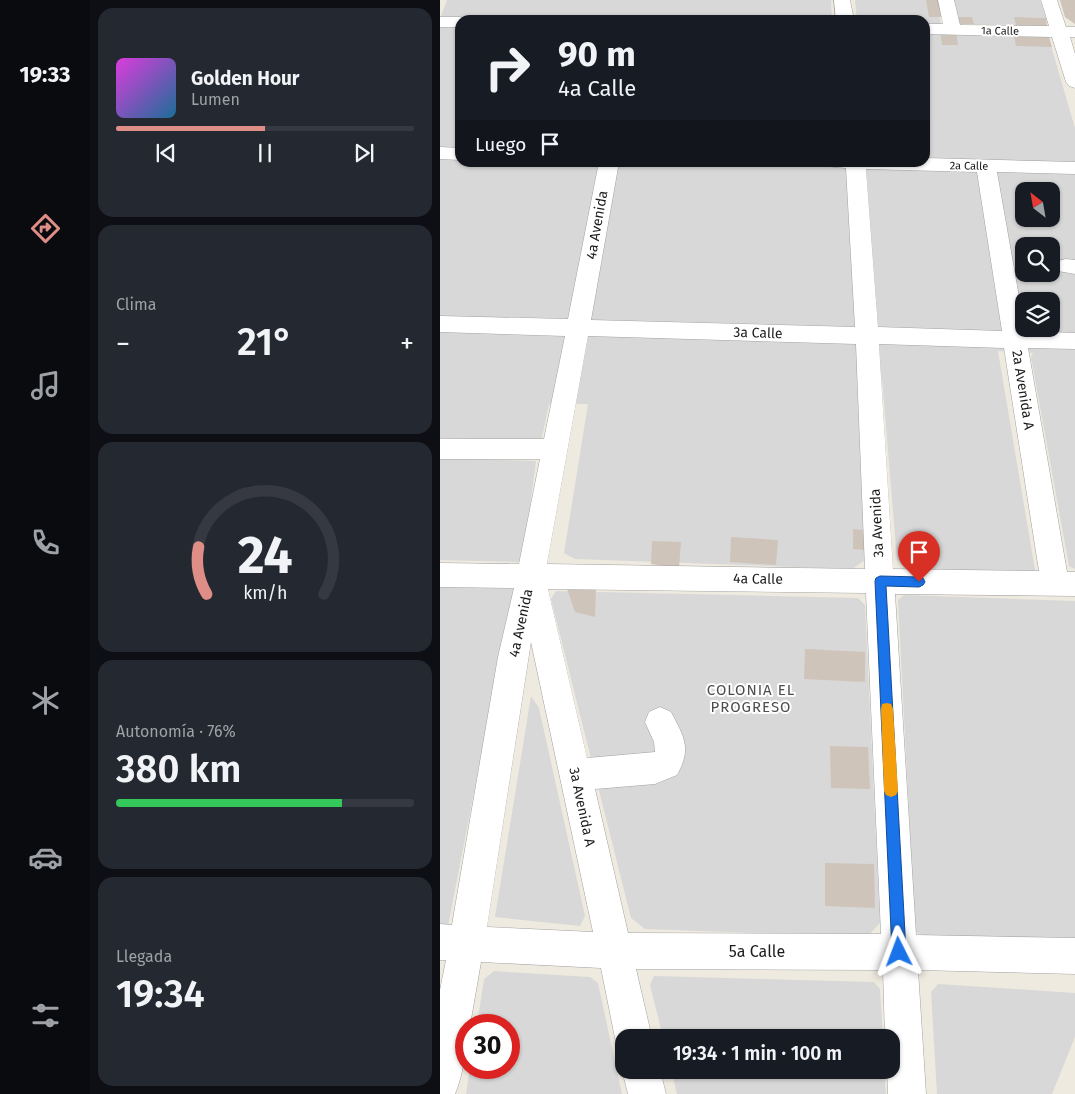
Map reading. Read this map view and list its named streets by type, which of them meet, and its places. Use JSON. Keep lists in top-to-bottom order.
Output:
{
  "streets": {
    "street": [
      "1a Calle",
      "2a Calle",
      "4a Avenida",
      "3a Calle",
      "2a Avenida A",
      "3a Avenida",
      "4a Calle",
      "3a Avenida A",
      "5a Calle"
    ]
  },
  "crossings": [
    ["2a Calle", "2a Avenida A"],
    ["4a Avenida", "3a Calle"],
    ["4a Avenida", "4a Calle"],
    ["4a Avenida", "3a Avenida A"],
    ["4a Avenida", "5a Calle"],
    ["3a Calle", "2a Avenida A"],
    ["3a Calle", "3a Avenida"],
    ["2a Avenida A", "4a Calle"],
    ["3a Avenida", "4a Calle"],
    ["3a Avenida", "5a Calle"],
    ["4a Calle", "3a Avenida A"],
    ["3a Avenida A", "5a Calle"]
  ],
  "districts": ["COLONIA EL PROGRESO"],
  "north": "top left",
  "page": {
    "tabs": "19:33",
    "turn": ["90 m", "4a Calle"],
    "song": ["Golden Hour", "Lumen"],
    "then": "Luego",
    "tile": [
      "Clima",
      ["Autonomía · 76%", "380 km"],
      ["Llegada", "19:34"]
    ],
    "heat": ["−", "21°", "+"],
    "limit": "30",
    "trip": "19:34 · 1 min · 100 m",
    "gauge": ["24", "km/h"]
  }
}
